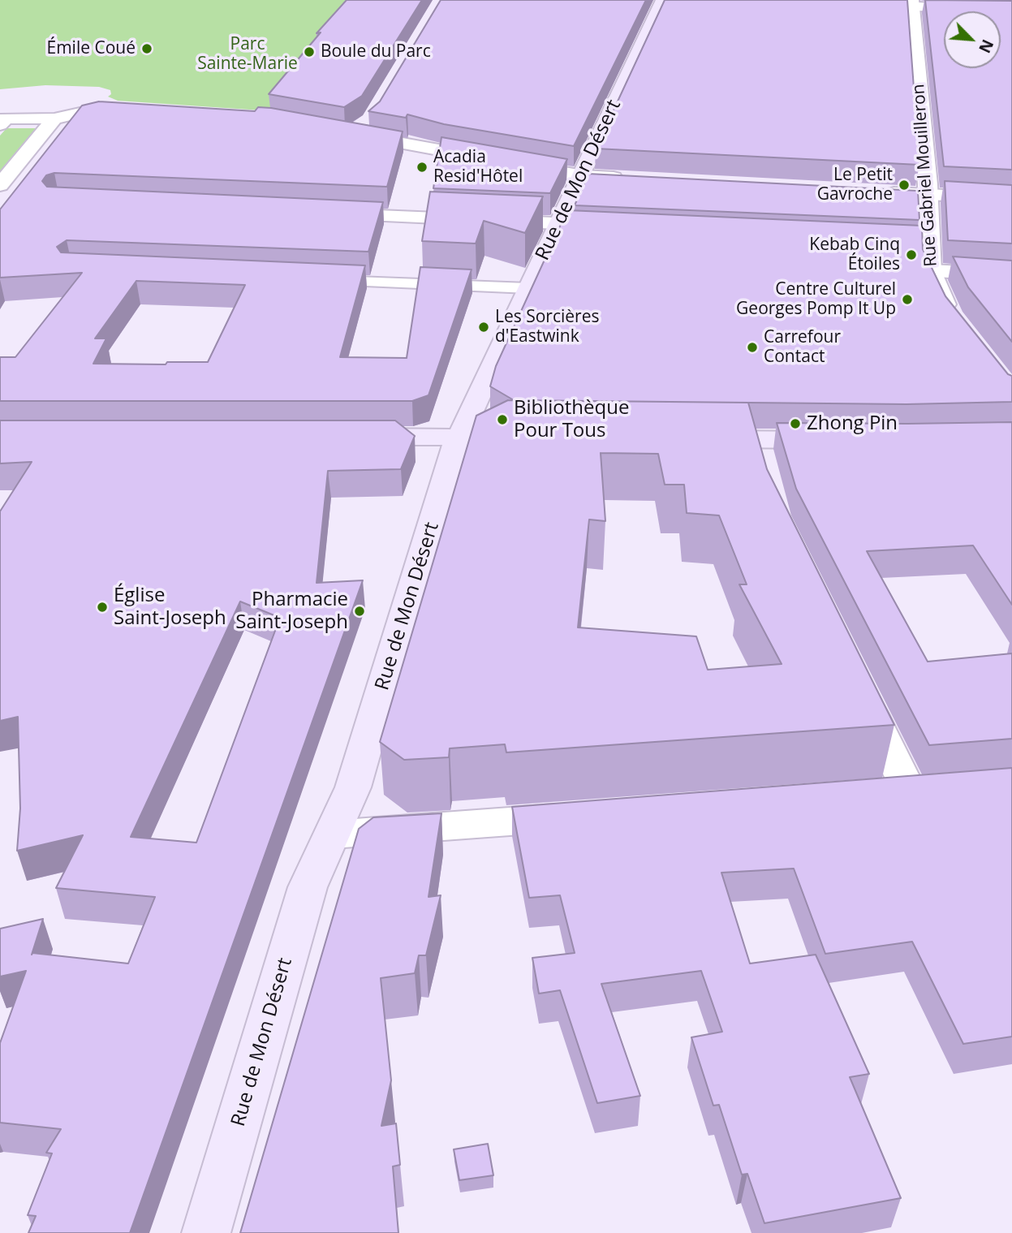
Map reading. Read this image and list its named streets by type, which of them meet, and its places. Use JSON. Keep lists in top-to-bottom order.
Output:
{
  "streets": {
    "main road": ["Rue de Mon Désert"],
    "street": ["Rue Gabriel Mouilleron"]
  },
  "parks": ["Parc Sainte-Marie"],
  "places": [
    "Émile Coué",
    "Boule du Parc",
    "Acadia Resid'Hôtel",
    "Le Petit Gavroche",
    "Kebab Cinq Étoiles",
    "Centre Culturel Georges Pomp It Up",
    "Les Sorcières d'Eastwink",
    "Carrefour Contact",
    "Bibliothèque Pour Tous",
    "Zhong Pin",
    "Église Saint-Joseph",
    "Pharmacie Saint-Joseph"
  ],
  "north": "bottom right"
}
